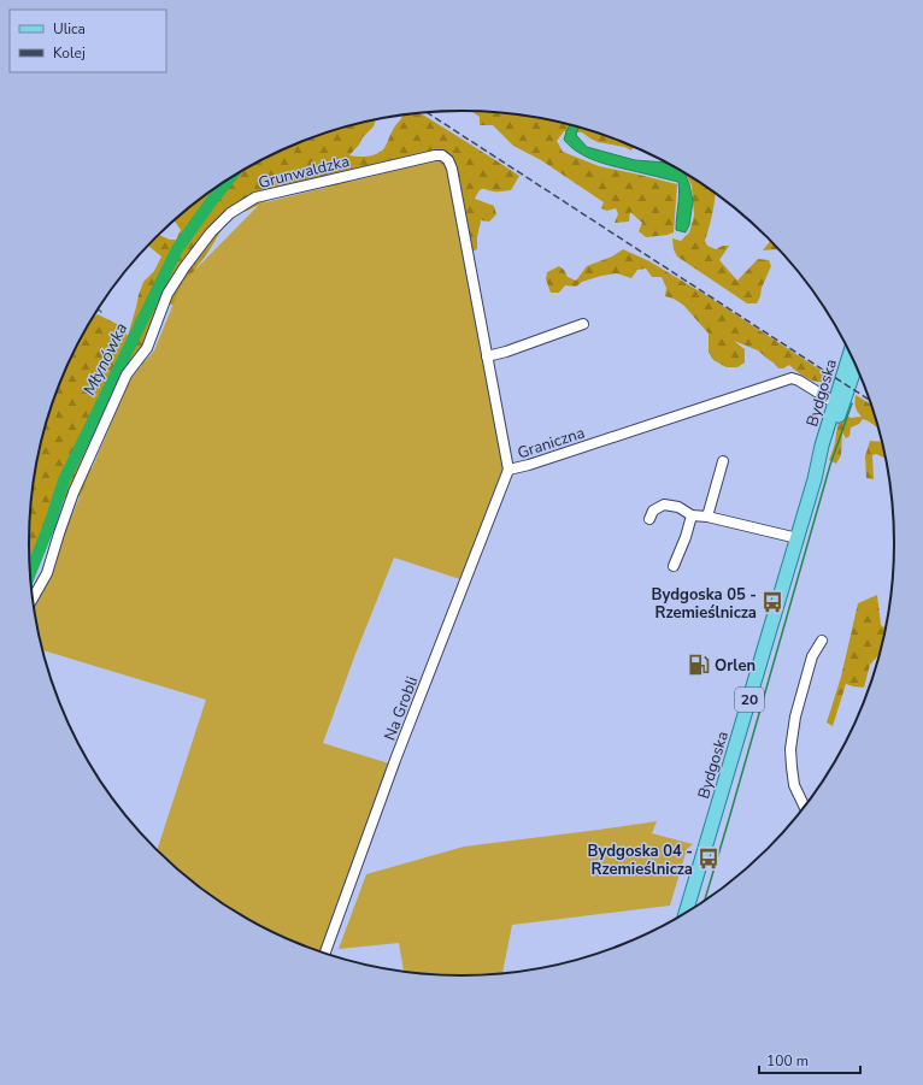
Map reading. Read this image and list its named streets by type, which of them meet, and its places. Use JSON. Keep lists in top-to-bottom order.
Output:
{
  "streets": {
    "main road": ["Bydgoska", "20"],
    "street": ["Grunwaldzka", "Graniczna", "Na Grobli"]
  },
  "crossings": [
    ["Grunwaldzka", "Graniczna"],
    ["Bydgoska", "Graniczna"],
    ["Graniczna", "Na Grobli"]
  ],
  "water": ["Młynówka"],
  "places": {
    "bus stop": ["Bydgoska 05 - Rzemieślnicza", "Bydgoska 04 - Rzemieślnicza"],
    "fuel station": ["Orlen"]
  },
  "legend": ["Ulica", "Kolej"],
  "scale_bar": "100 m"
}
